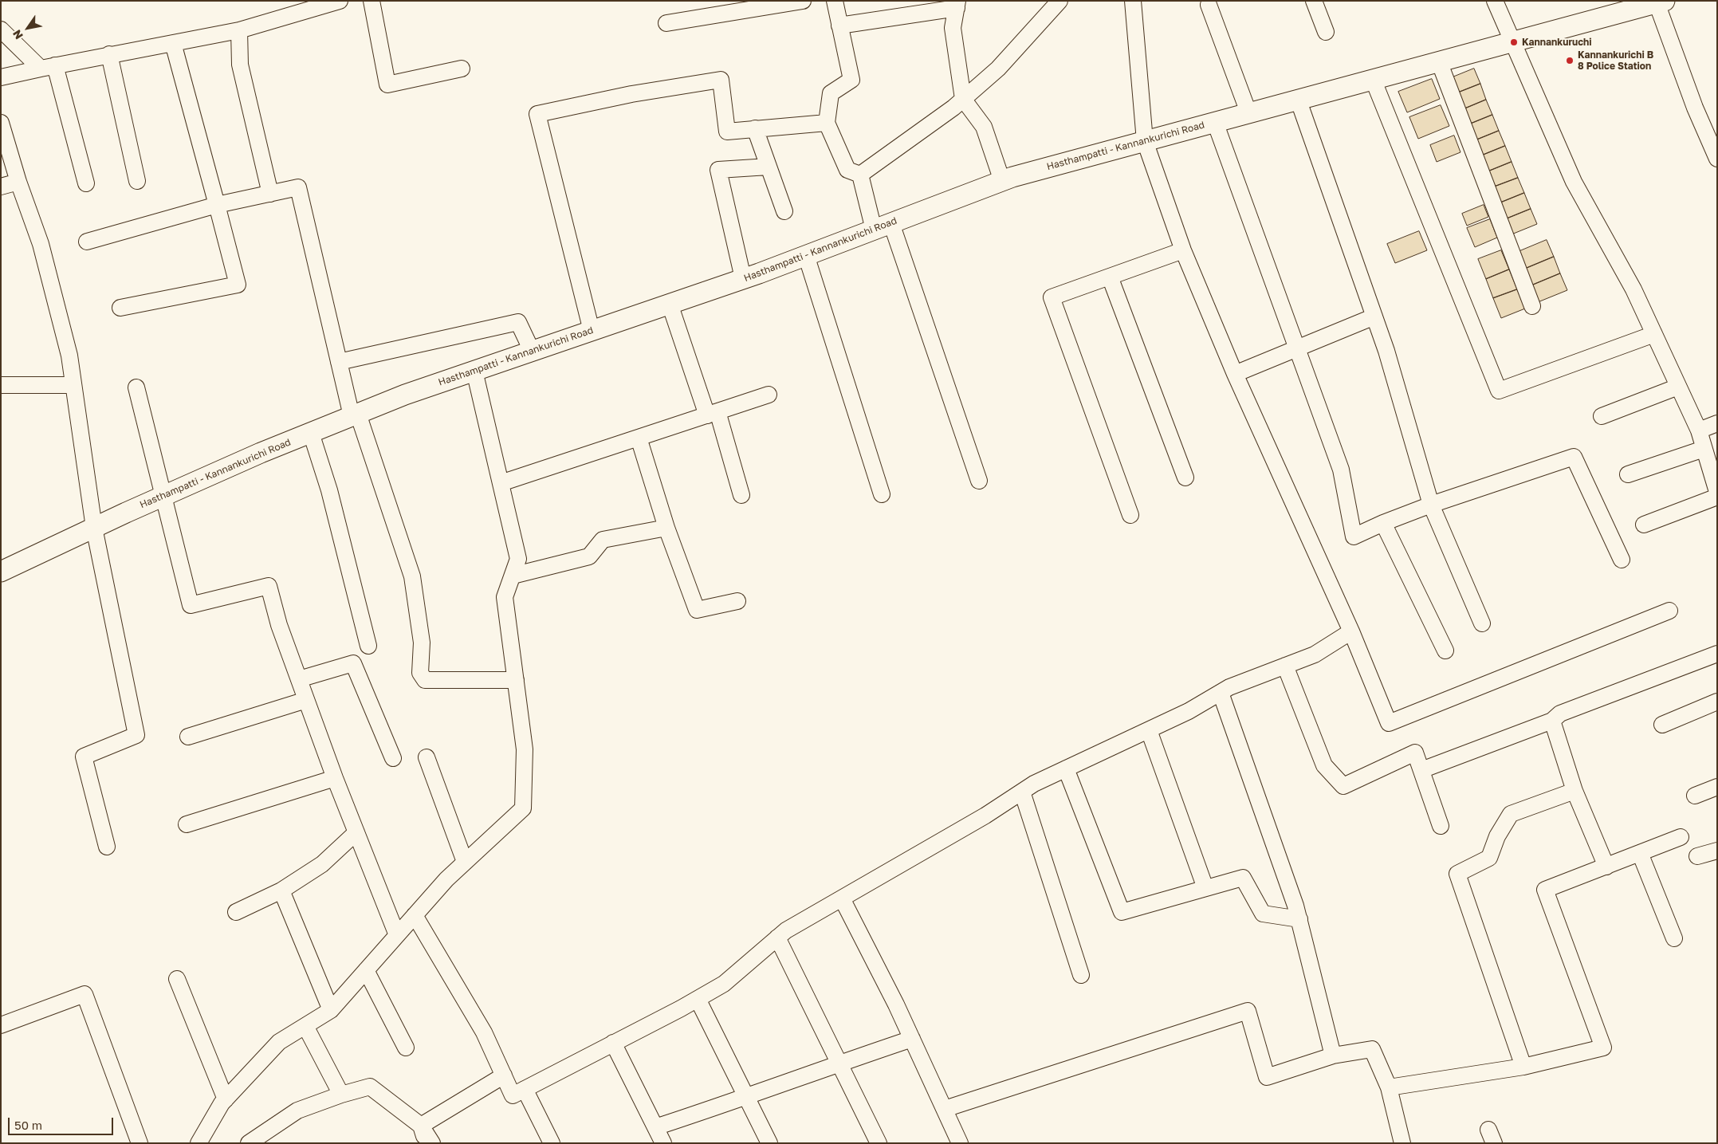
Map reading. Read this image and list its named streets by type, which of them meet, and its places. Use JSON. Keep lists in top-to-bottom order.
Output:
{
  "streets": {
    "main road": ["Hasthampatti - Kannankurichi Road"]
  },
  "places": ["Kannankuruchi", "Kannankurichi B 8 Police Station"],
  "scale_bar": "50 m",
  "north": "bottom left"
}
